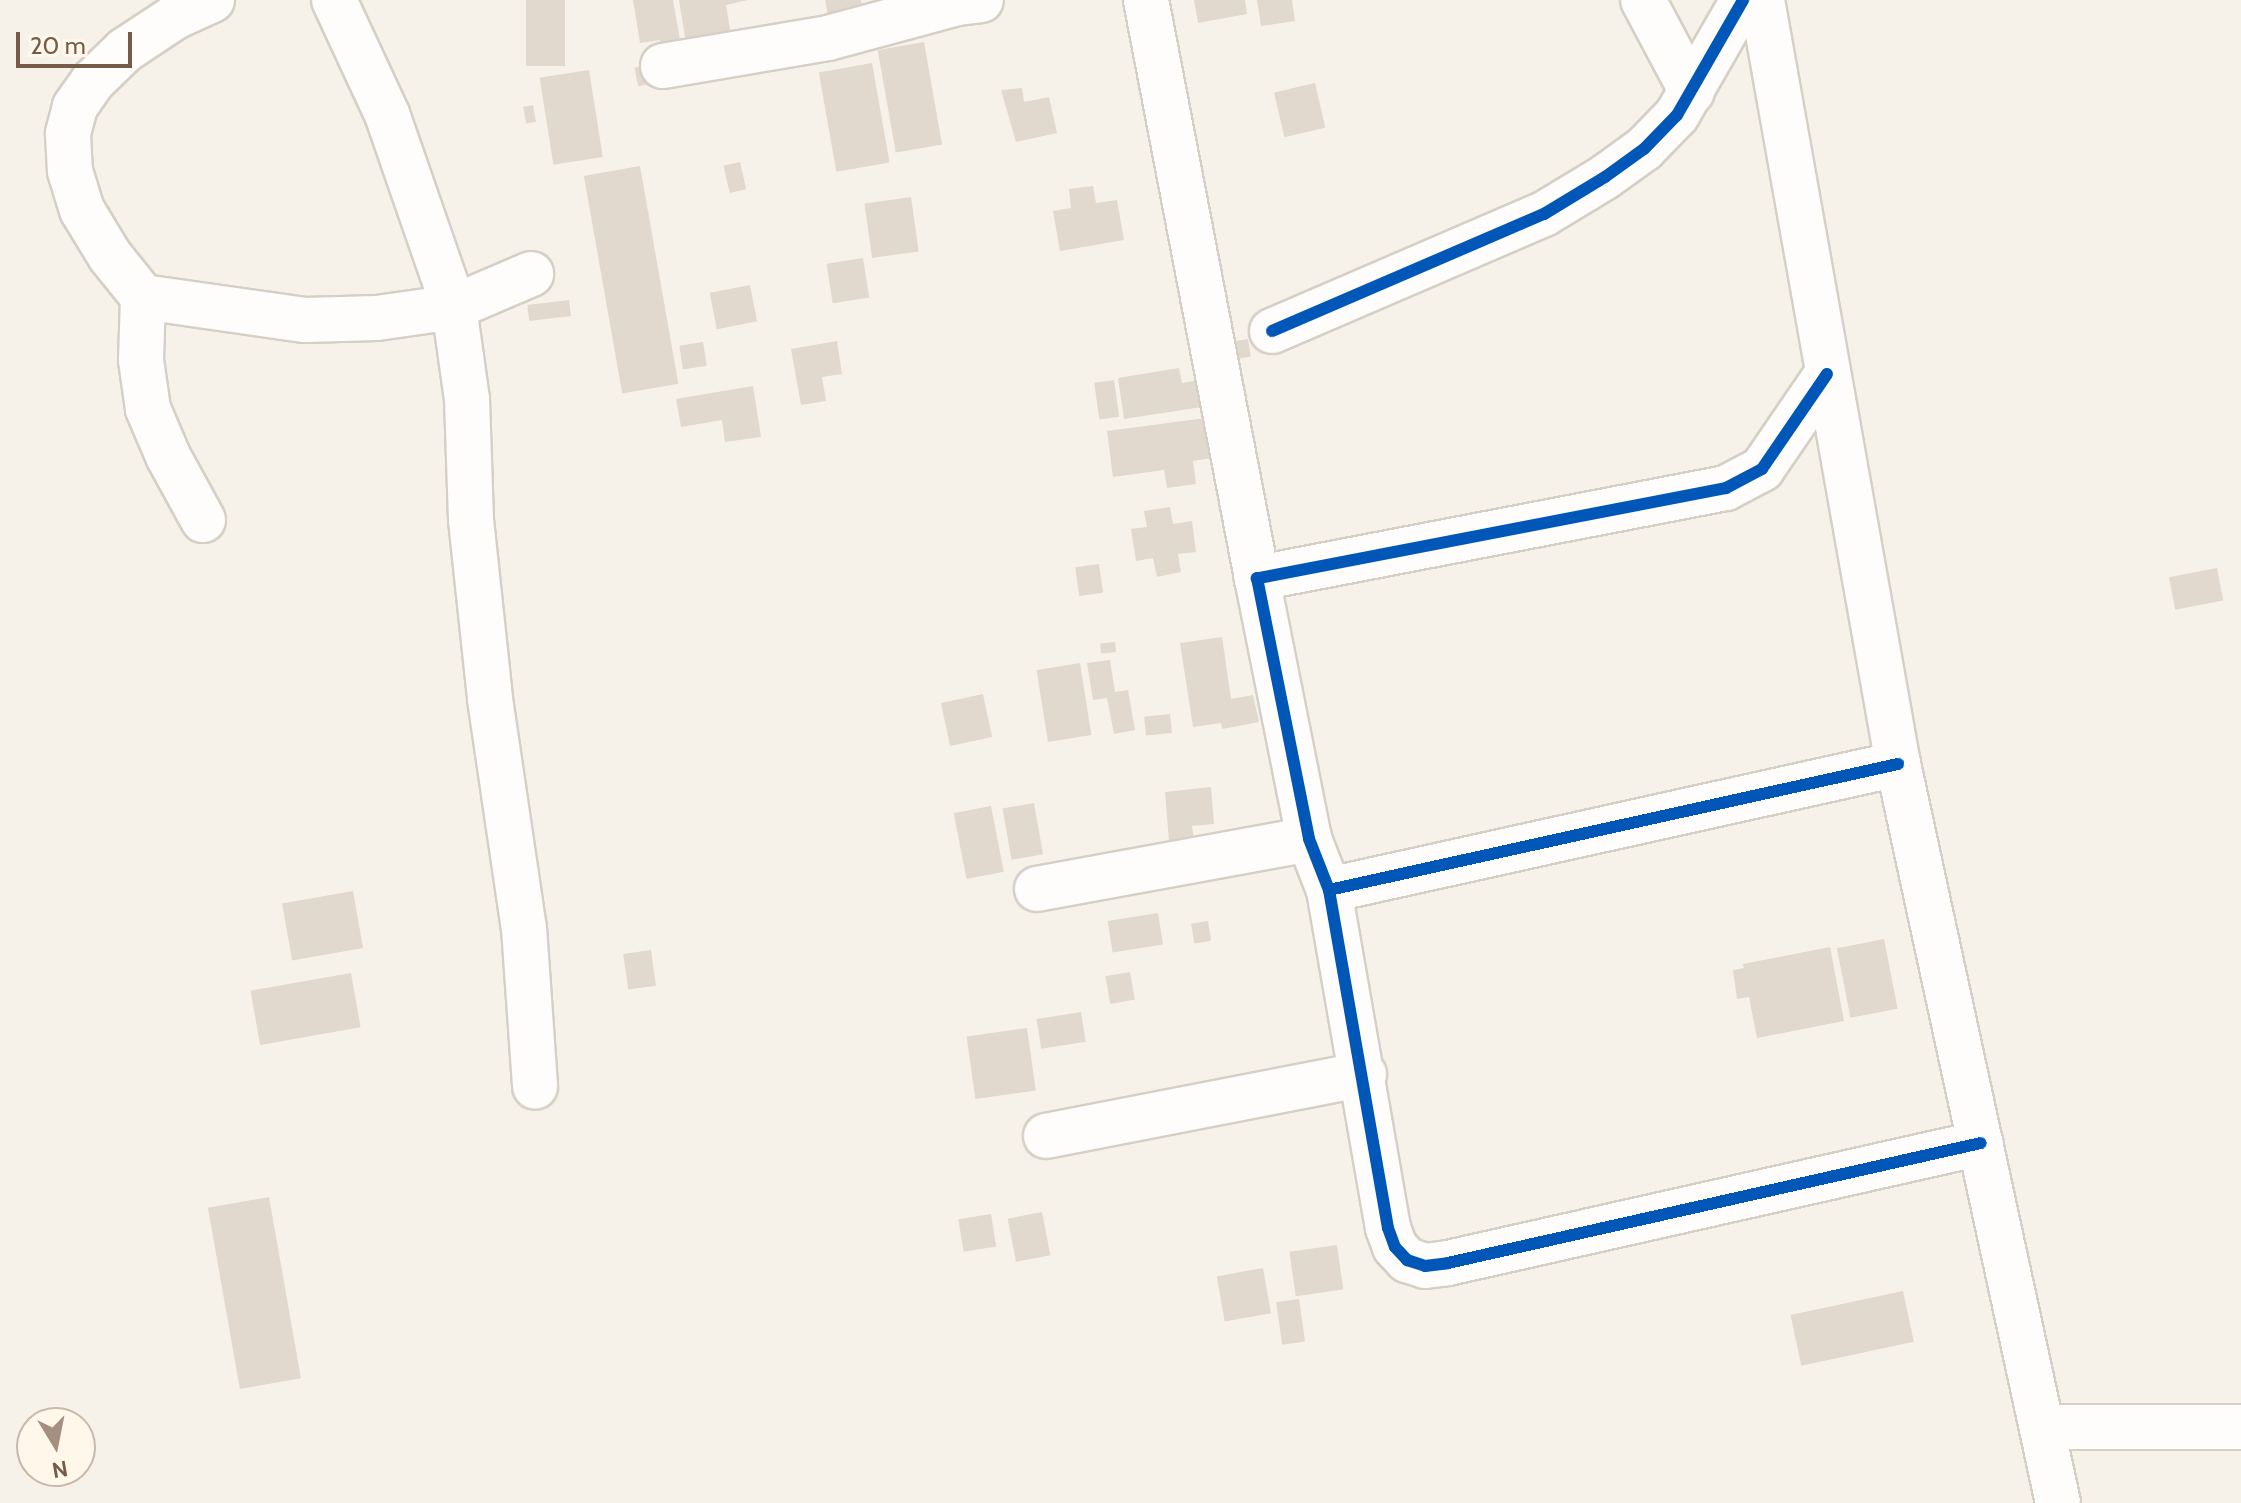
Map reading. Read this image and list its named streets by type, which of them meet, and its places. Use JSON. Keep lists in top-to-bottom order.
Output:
{
  "scale_bar": "20 m",
  "north": "bottom"
}
